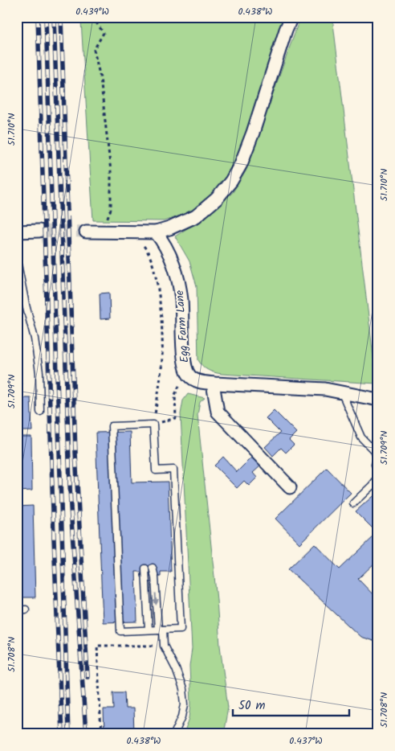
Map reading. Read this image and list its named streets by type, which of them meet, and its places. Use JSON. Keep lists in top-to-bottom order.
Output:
{
  "streets": {
    "street": ["Egg Farm Lane"]
  },
  "scale_bar": "50 m",
  "coordinates": [
    "0.439°W",
    "0.438°W",
    "51.710°N",
    "51.709°N",
    "51.708°N",
    "0.437°W"
  ]
}
